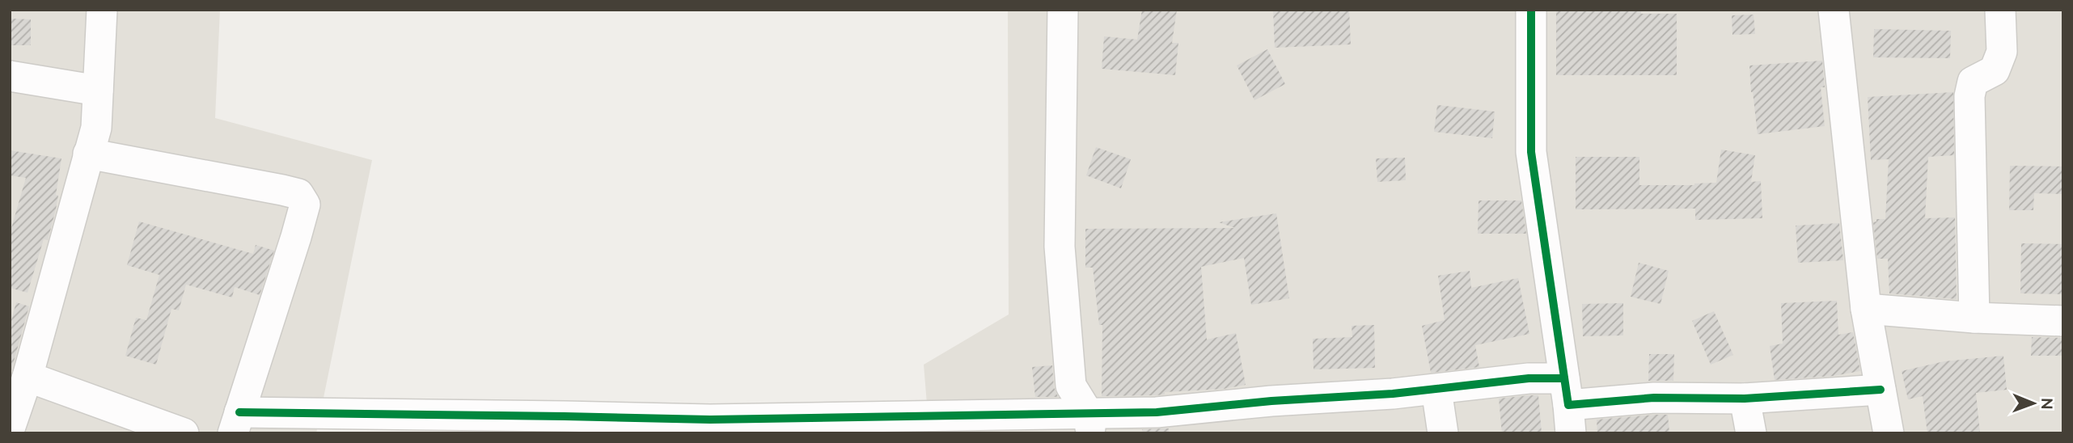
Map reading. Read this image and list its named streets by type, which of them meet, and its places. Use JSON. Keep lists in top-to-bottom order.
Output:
{
  "north": "right"
}
